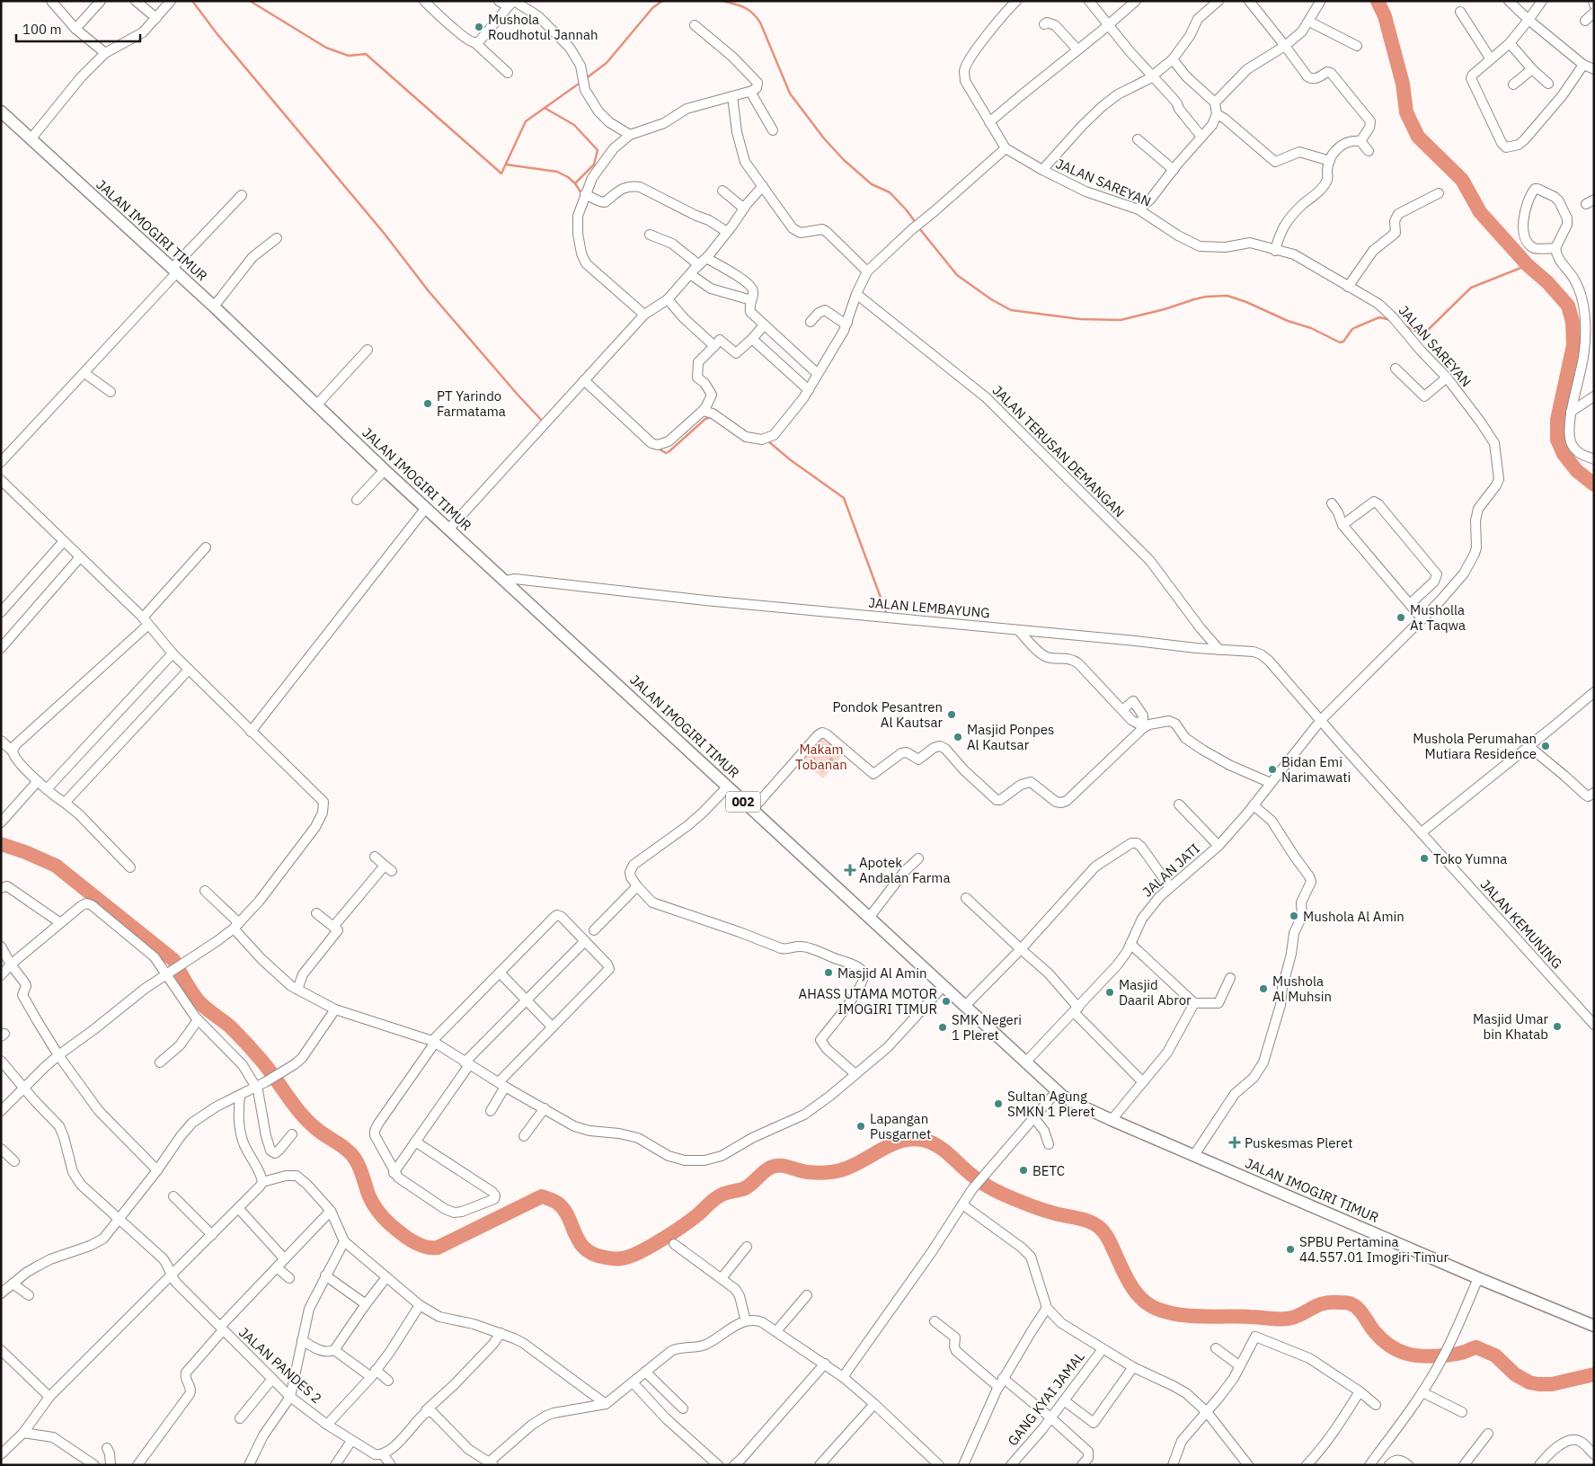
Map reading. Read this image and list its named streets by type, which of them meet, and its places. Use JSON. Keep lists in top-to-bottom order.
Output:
{
  "streets": {
    "main road": ["JALAN IMOGIRI TIMUR", "002"],
    "street": [
      "JALAN SAREYAN",
      "JALAN TERUSAN DEMANGAN",
      "JALAN LEMBAYUNG",
      "JALAN JATI",
      "JALAN KEMUNING",
      "JALAN PANDES 2",
      "GANG KYAI JAMAL"
    ]
  },
  "crossings": [
    ["JALAN SAREYAN", "JALAN JATI"],
    ["JALAN IMOGIRI TIMUR", "JALAN LEMBAYUNG"],
    ["JALAN IMOGIRI TIMUR", "JALAN JATI"],
    ["JALAN TERUSAN DEMANGAN", "JALAN LEMBAYUNG"],
    ["JALAN LEMBAYUNG", "JALAN JATI"],
    ["JALAN LEMBAYUNG", "JALAN KEMUNING"],
    ["JALAN JATI", "JALAN KEMUNING"]
  ],
  "parks": ["Makam Tobanan"],
  "places": {
    "other": [
      "Mushola Roudhotul Jannah",
      "PT Yarindo Farmatama",
      "Musholla At Taqwa",
      "Pondok Pesantren Al Kautsar",
      "Masjid Ponpes Al Kautsar",
      "Mushola Perumahan Mutiara Residence",
      "Bidan Emi Narimawati",
      "Toko Yumna",
      "Mushola Al Amin",
      "Masjid Al Amin",
      "Mushola Al Muhsin",
      "Masjid Daaril Abror",
      "AHASS UTAMA MOTOR IMOGIRI TIMUR",
      "Masjid Umar bin Khatab",
      "SMK Negeri 1 Pleret",
      "Sultan Agung SMKN 1 Pleret",
      "Lapangan Pusgarnet",
      "BETC",
      "SPBU Pertamina 44.557.01 Imogiri Timur"
    ],
    "health": ["Apotek Andalan Farma", "Puskesmas Pleret"]
  },
  "scale_bar": "100 m"
}
